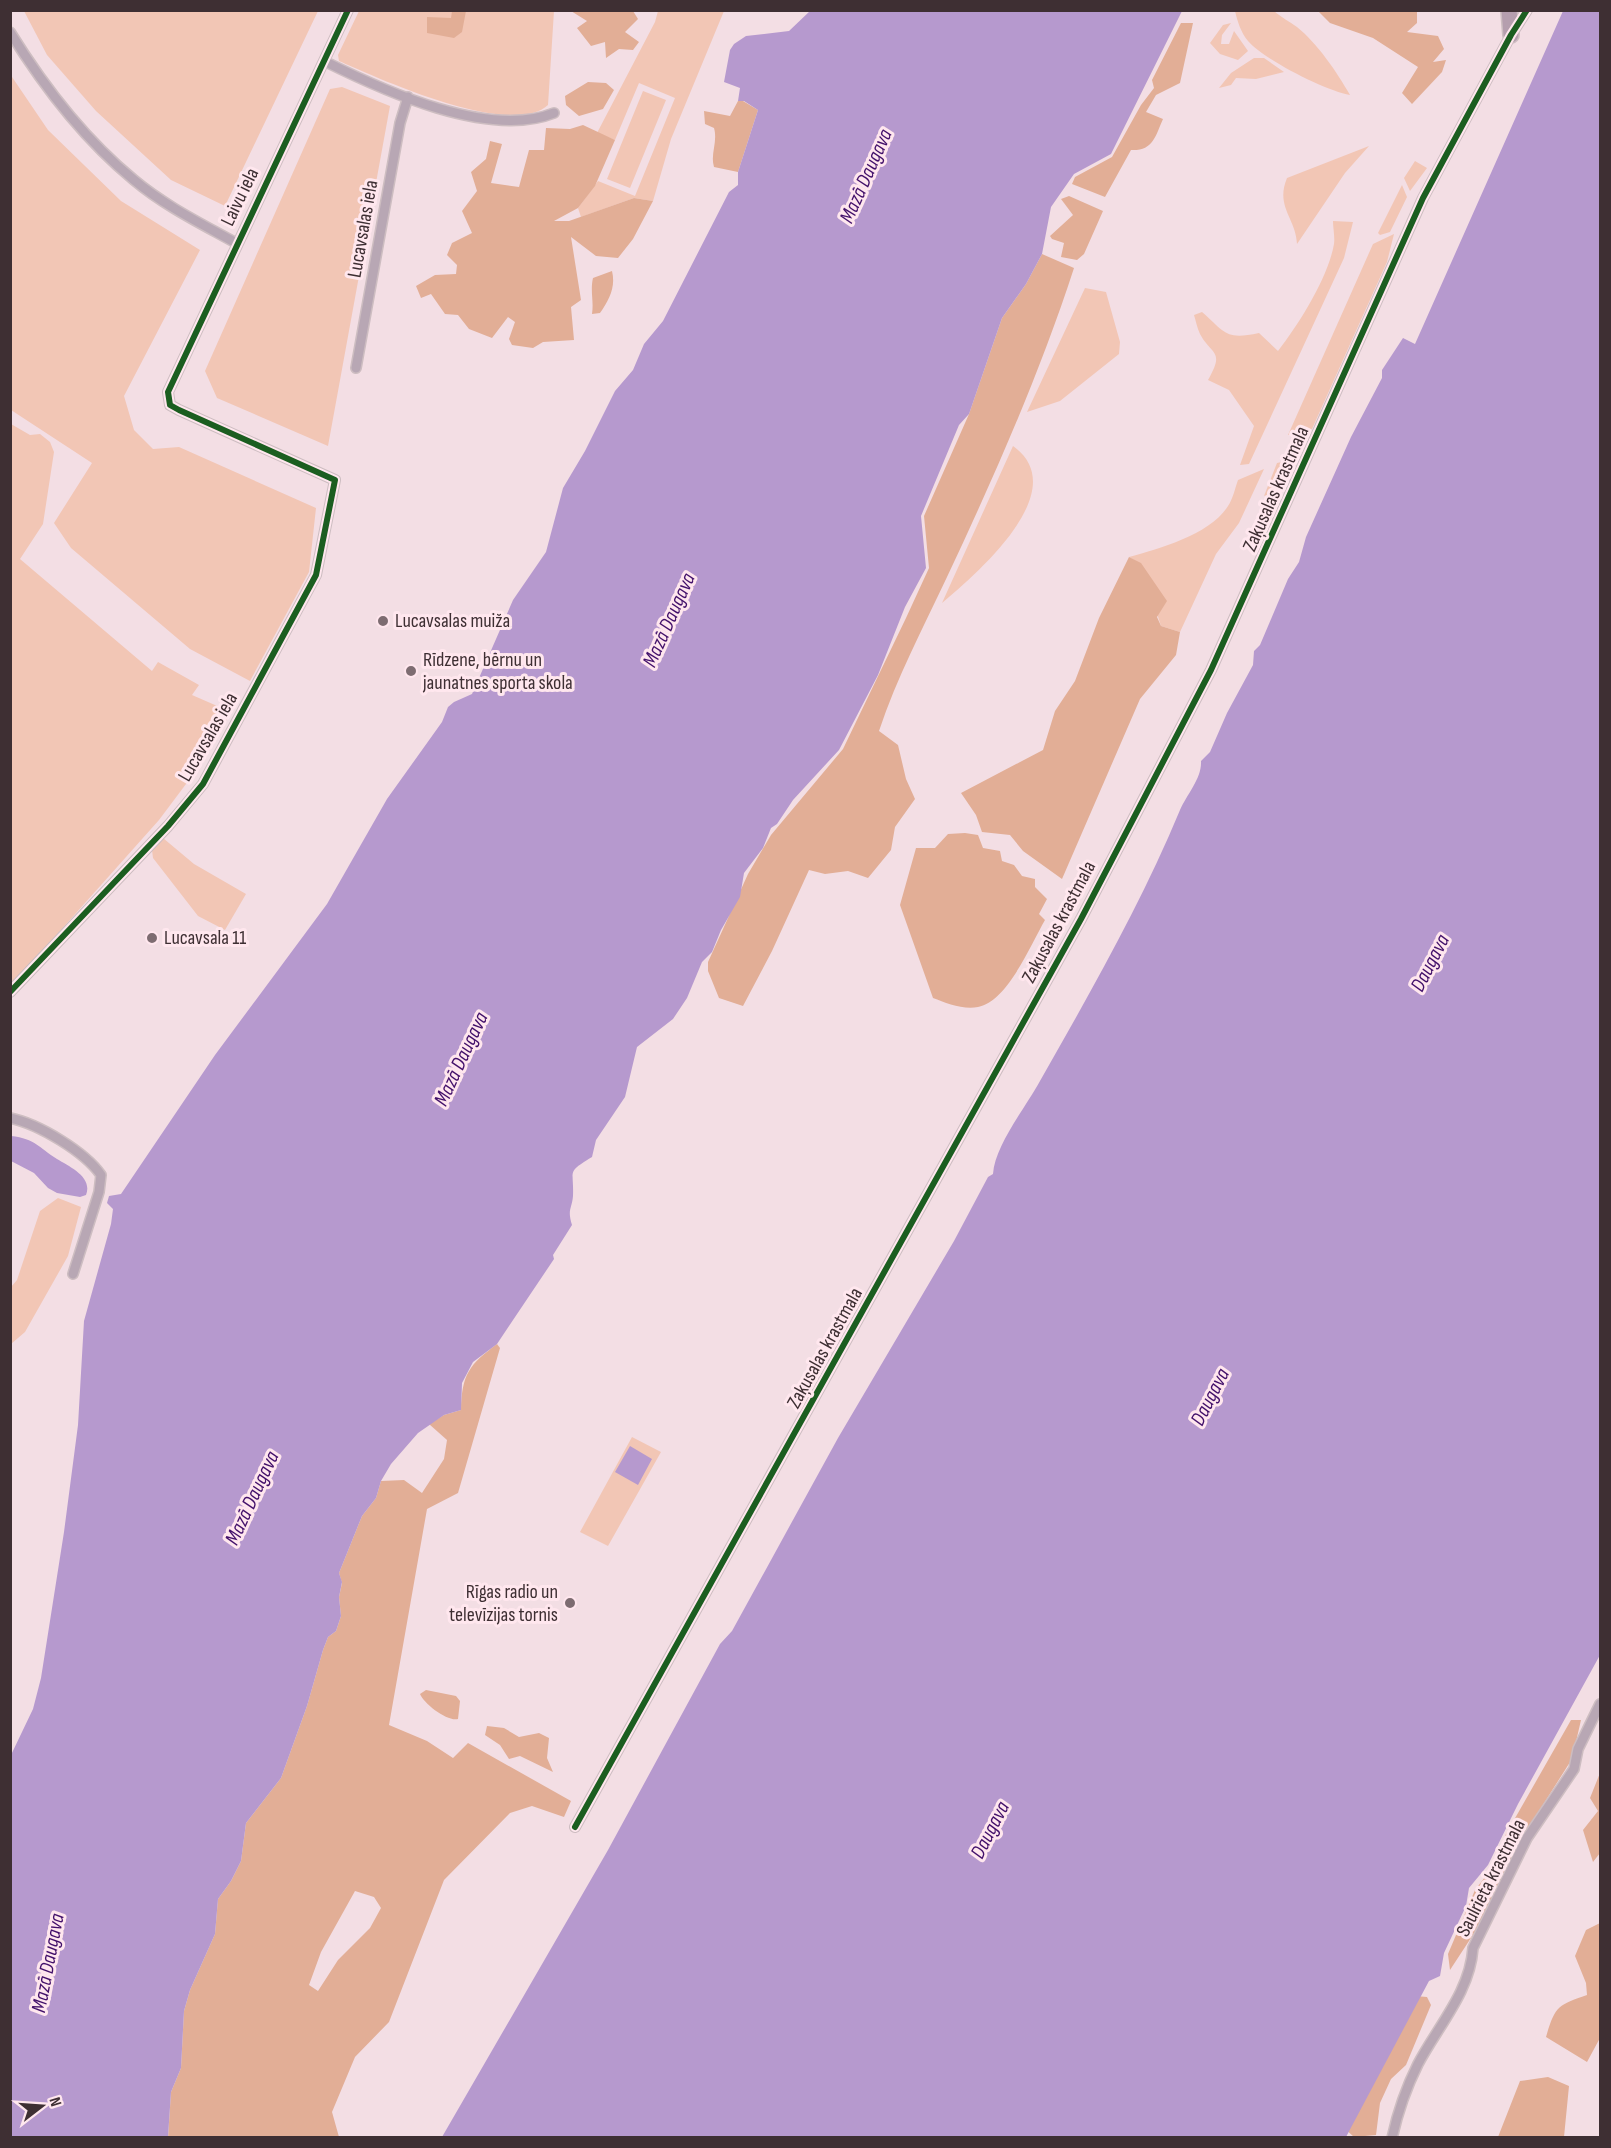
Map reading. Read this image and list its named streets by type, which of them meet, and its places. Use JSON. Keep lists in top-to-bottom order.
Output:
{
  "streets": {
    "street": [
      "Laivu iela",
      "Lucavsalas iela",
      "Zaķusalas krastmala",
      "Saulrieta krastmala"
    ]
  },
  "crossings": [
    ["Laivu iela", "Lucavsalas iela"]
  ],
  "water": ["Mazā Daugava", "Daugava"],
  "places": [
    "Lucavsalas muiža",
    "Rīdzene, bērnu un jaunatnes sporta skola",
    "Lucavsala 11",
    "Rīgas radio un televīzijas tornis"
  ],
  "north": "right"
}
